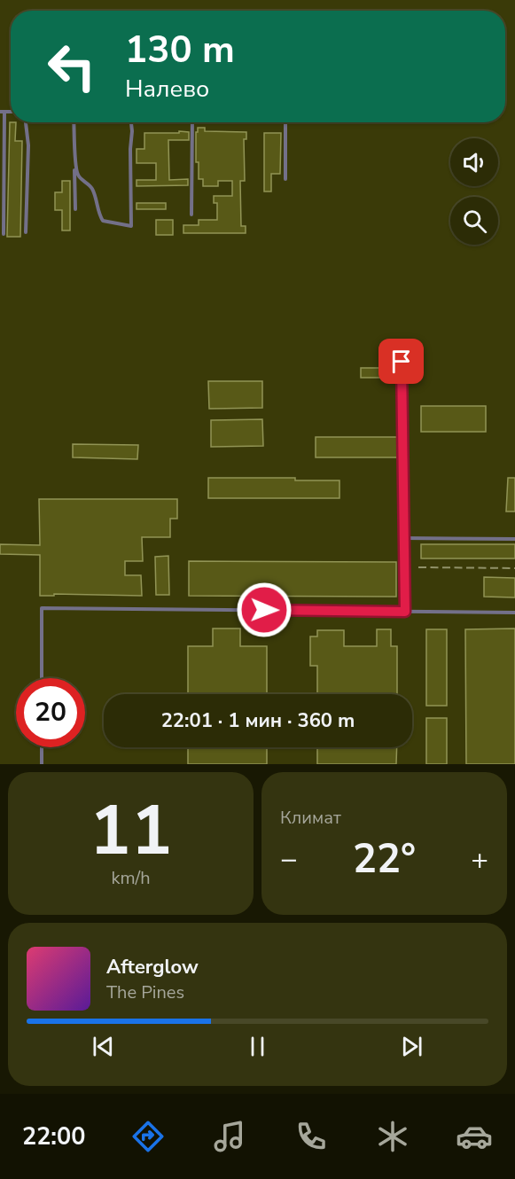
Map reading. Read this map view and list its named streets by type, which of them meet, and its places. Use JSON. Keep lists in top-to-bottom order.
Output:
{
  "page": {
    "turn": ["130 m", "Налево"],
    "limit": "20",
    "trip": "22:01 · 1 мин · 360 m",
    "tile": [
      ["11", "km/h"],
      "Климат"
    ],
    "heat": ["−", "22°", "+"],
    "song": ["Afterglow", "The Pines"],
    "tabs": "22:00"
  }
}
